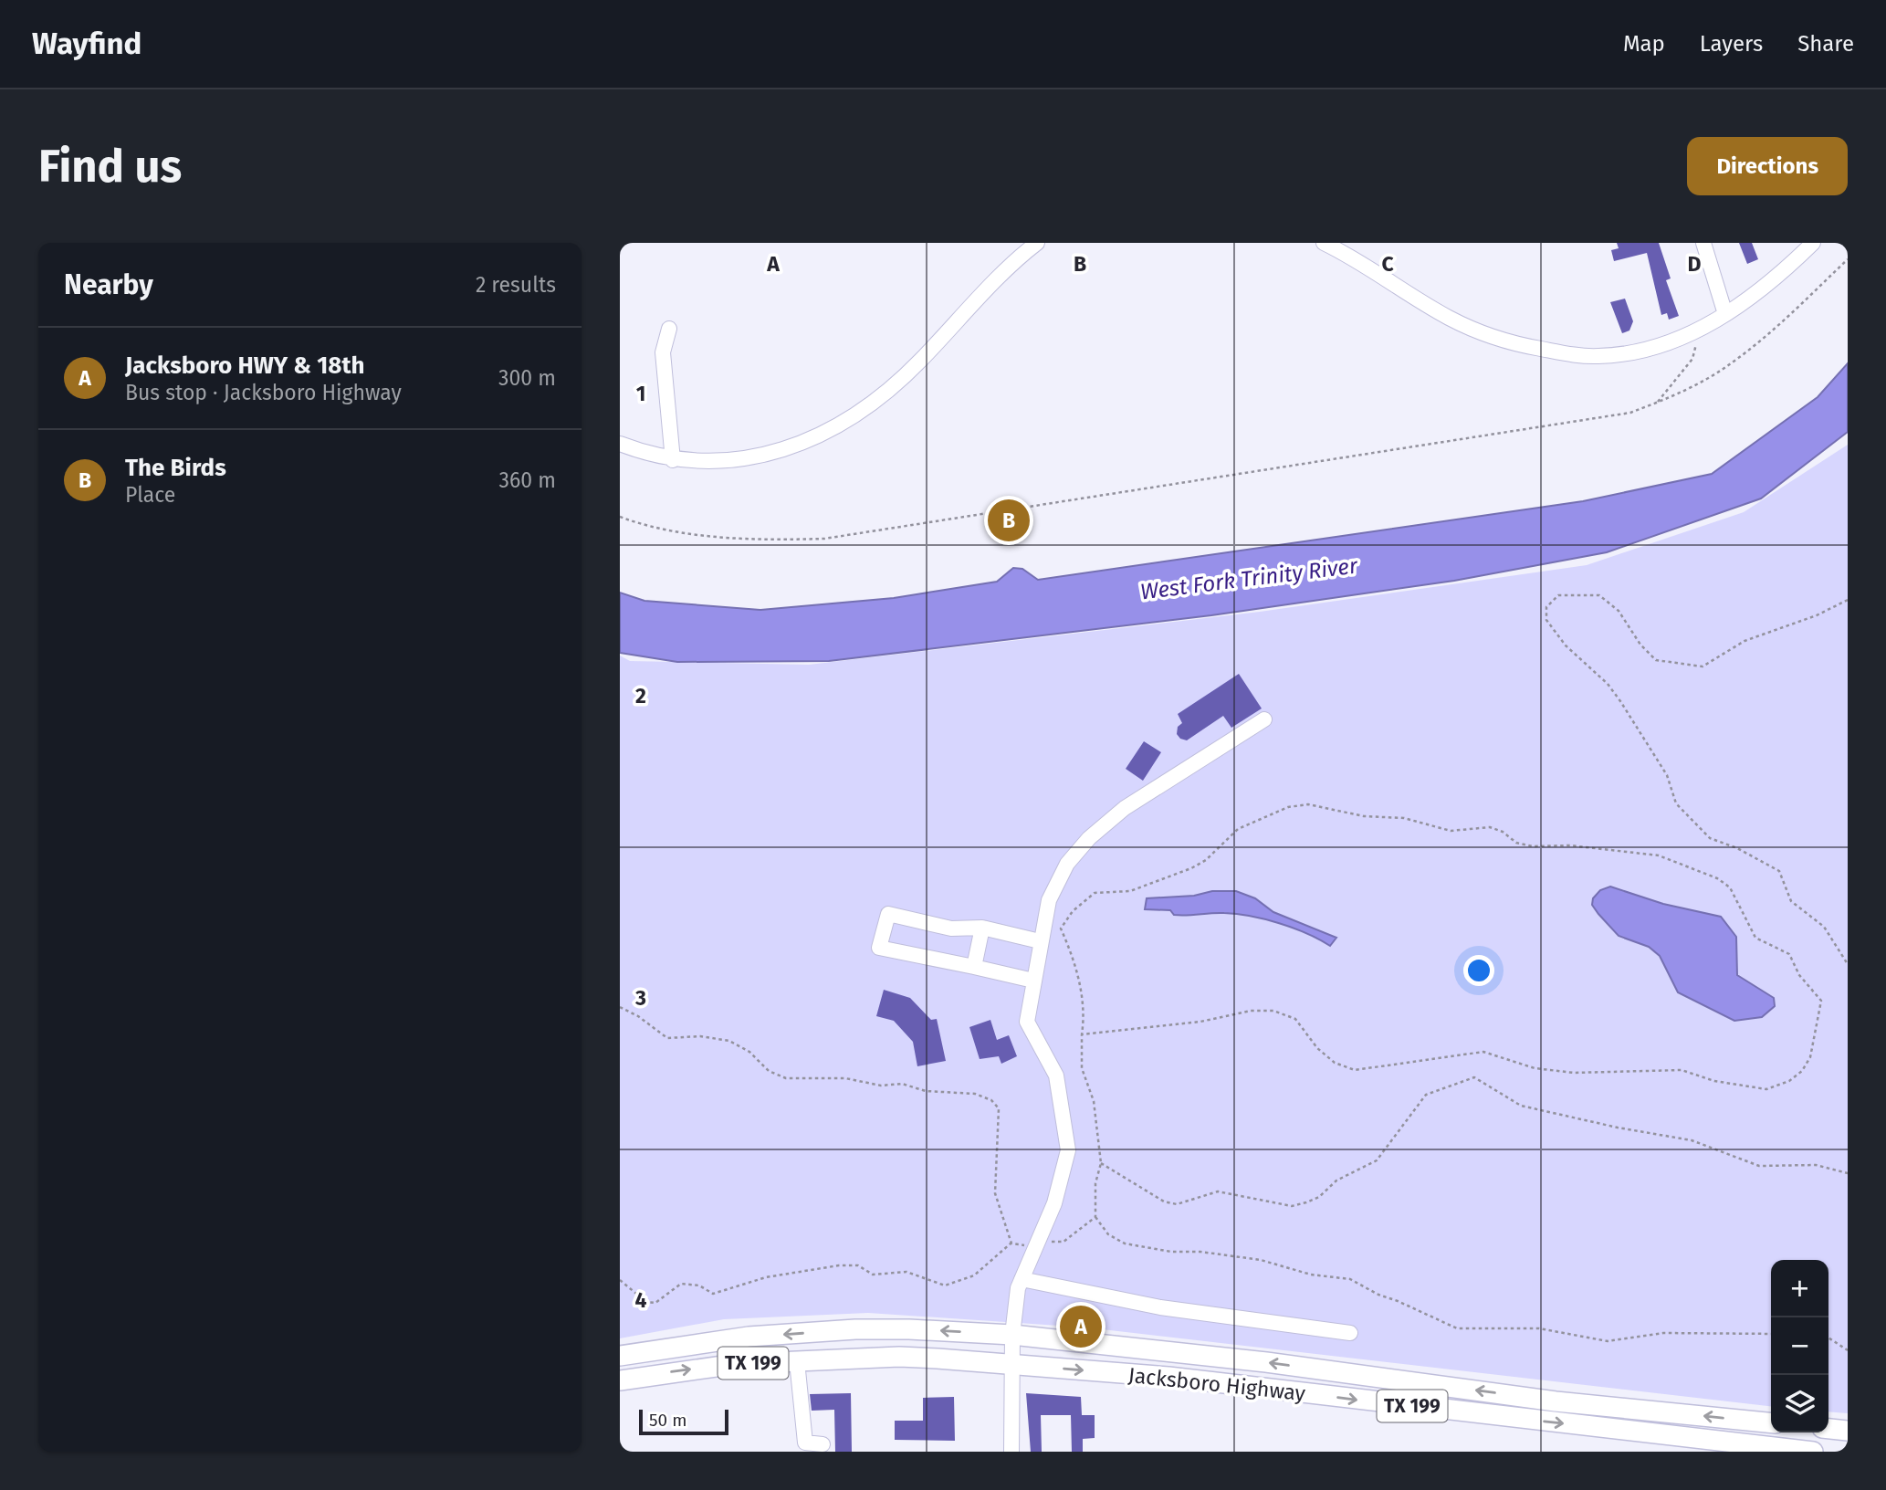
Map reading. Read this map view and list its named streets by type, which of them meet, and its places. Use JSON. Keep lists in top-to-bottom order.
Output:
{
  "streets": {
    "main road": ["TX 199", "Jacksboro Highway"]
  },
  "water": ["West Fork Trinity River"],
  "scale_bar": "50 m",
  "page": {
    "header": "Wayfind",
    "nav": ["Map", "Layers", "Share"],
    "buttons": "Directions",
    "title": "Find us",
    "heading": ["Nearby", "2 results"],
    "list": [
      {
        "mark": "A",
        "name": "Jacksboro HWY & 18th",
        "note": "Bus stop · Jacksboro Highway",
        "value": "300 m"
      },
      {
        "mark": "B",
        "name": "The Birds",
        "note": "Place",
        "value": "360 m"
      }
    ],
    "pins": ["B", "A"],
    "map_buttons": ["+", "−"],
    "scale": "50 m"
  },
  "grid": {
    "columns": [
      "A",
      "B",
      "C",
      "D"
    ],
    "rows": [
      "1",
      "2",
      "3",
      "4"
    ]
  }
}
